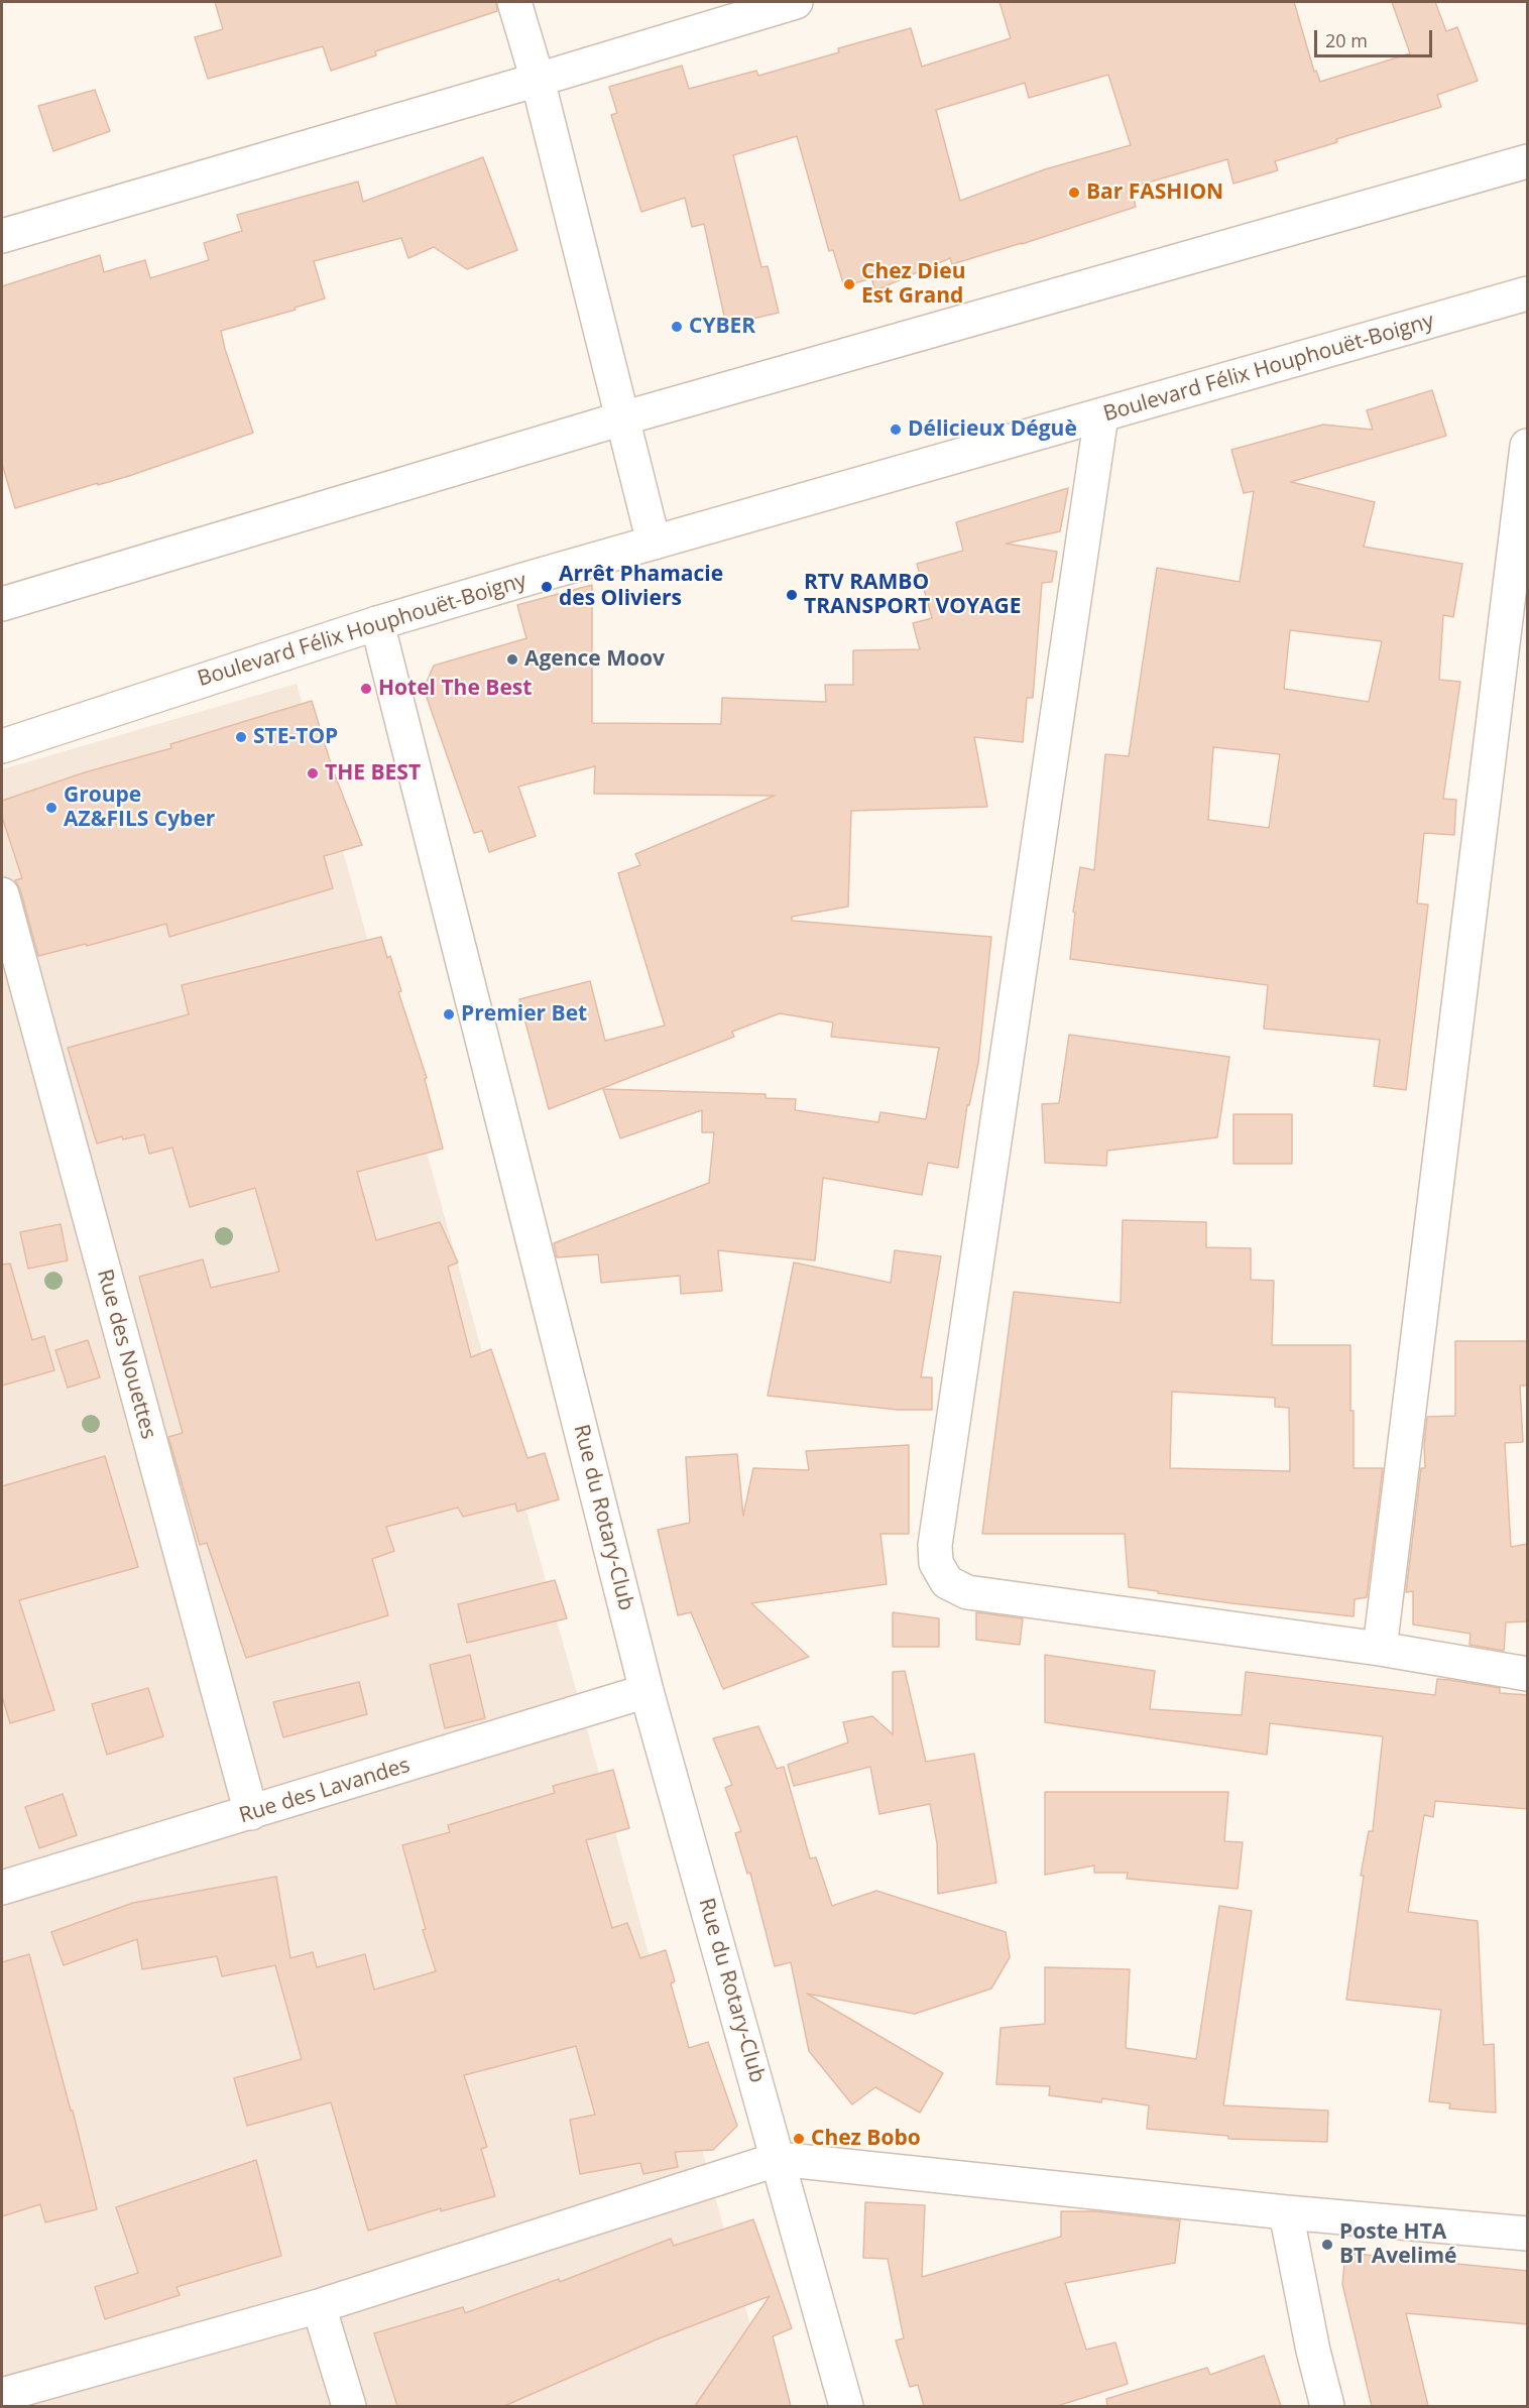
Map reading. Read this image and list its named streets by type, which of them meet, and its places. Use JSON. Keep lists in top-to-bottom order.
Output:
{
  "streets": {
    "street": [
      "Boulevard Félix Houphouët-Boigny",
      "Rue des Nouettes",
      "Rue du Rotary-Club",
      "Rue des Lavandes"
    ]
  },
  "crossings": [
    ["Boulevard Félix Houphouët-Boigny", "Rue du Rotary-Club"],
    ["Rue des Nouettes", "Rue des Lavandes"],
    ["Rue du Rotary-Club", "Rue des Lavandes"]
  ],
  "places": [
    "Bar FASHION",
    "Chez Dieu Est Grand",
    "CYBER",
    "Délicieux Déguè",
    "Arrêt Phamacie des Oliviers",
    "RTV RAMBO TRANSPORT VOYAGE",
    "Agence Moov",
    "Hotel The Best",
    "STE-TOP",
    "THE BEST",
    "Groupe AZ&FILS Cyber",
    "Premier Bet",
    "Chez Bobo",
    "Poste HTA BT Avelimé"
  ],
  "scale_bar": "20 m"
}
